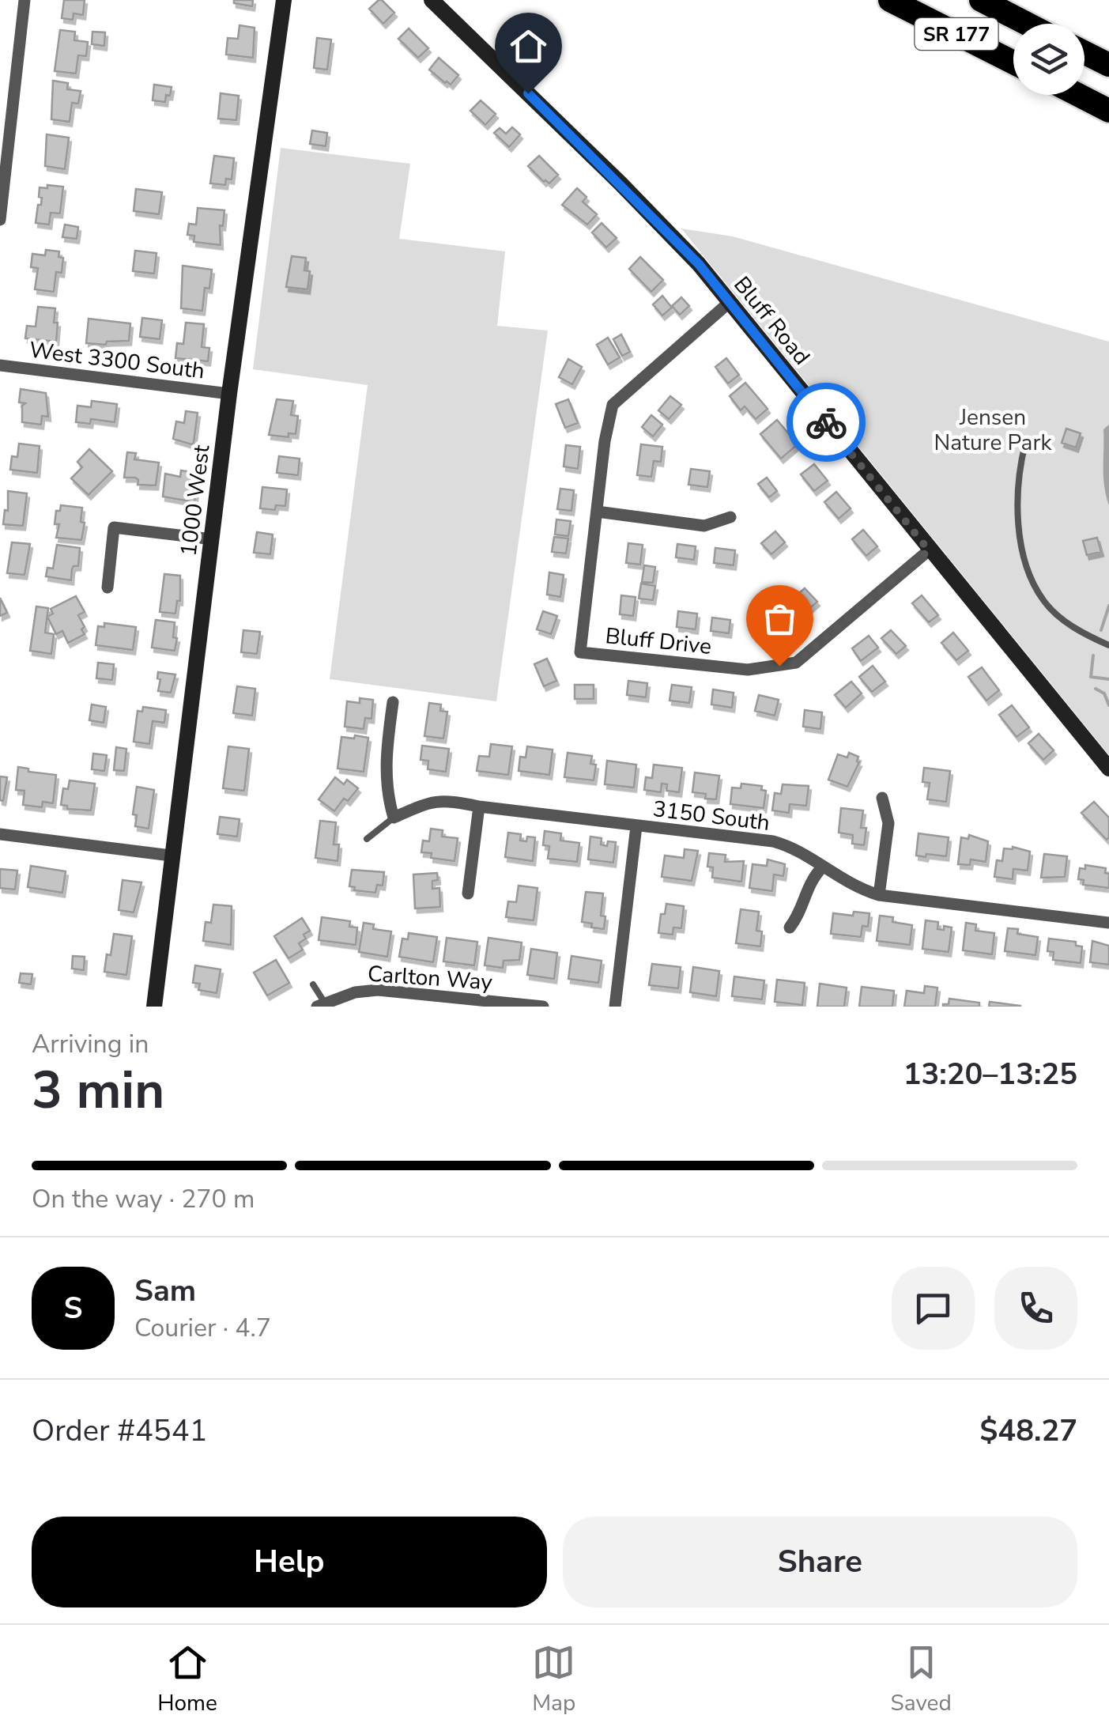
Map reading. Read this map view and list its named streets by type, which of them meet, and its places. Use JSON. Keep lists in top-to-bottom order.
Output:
{
  "streets": {
    "highway": ["SR 177"],
    "main road": ["Bluff Road", "1000 West"],
    "street": [
      "West 3300 South",
      "Bluff Drive",
      "3150 South",
      "Carlton Way"
    ]
  },
  "crossings": [
    ["Bluff Road", "Bluff Drive"],
    ["West 3300 South", "1000 West"]
  ],
  "parks": ["Jensen Nature Park"],
  "page": {
    "heading": ["3 min", "Arriving in", "13:20–13:25"],
    "panel": [
      "Sam",
      "Courier · 4.7",
      "Order #4541",
      "$48.27"
    ],
    "bar": "On the way · 270 m",
    "round": "S",
    "buttons": ["Help", "Share"],
    "tabs": ["Home", "Map", "Saved"]
  }
}
